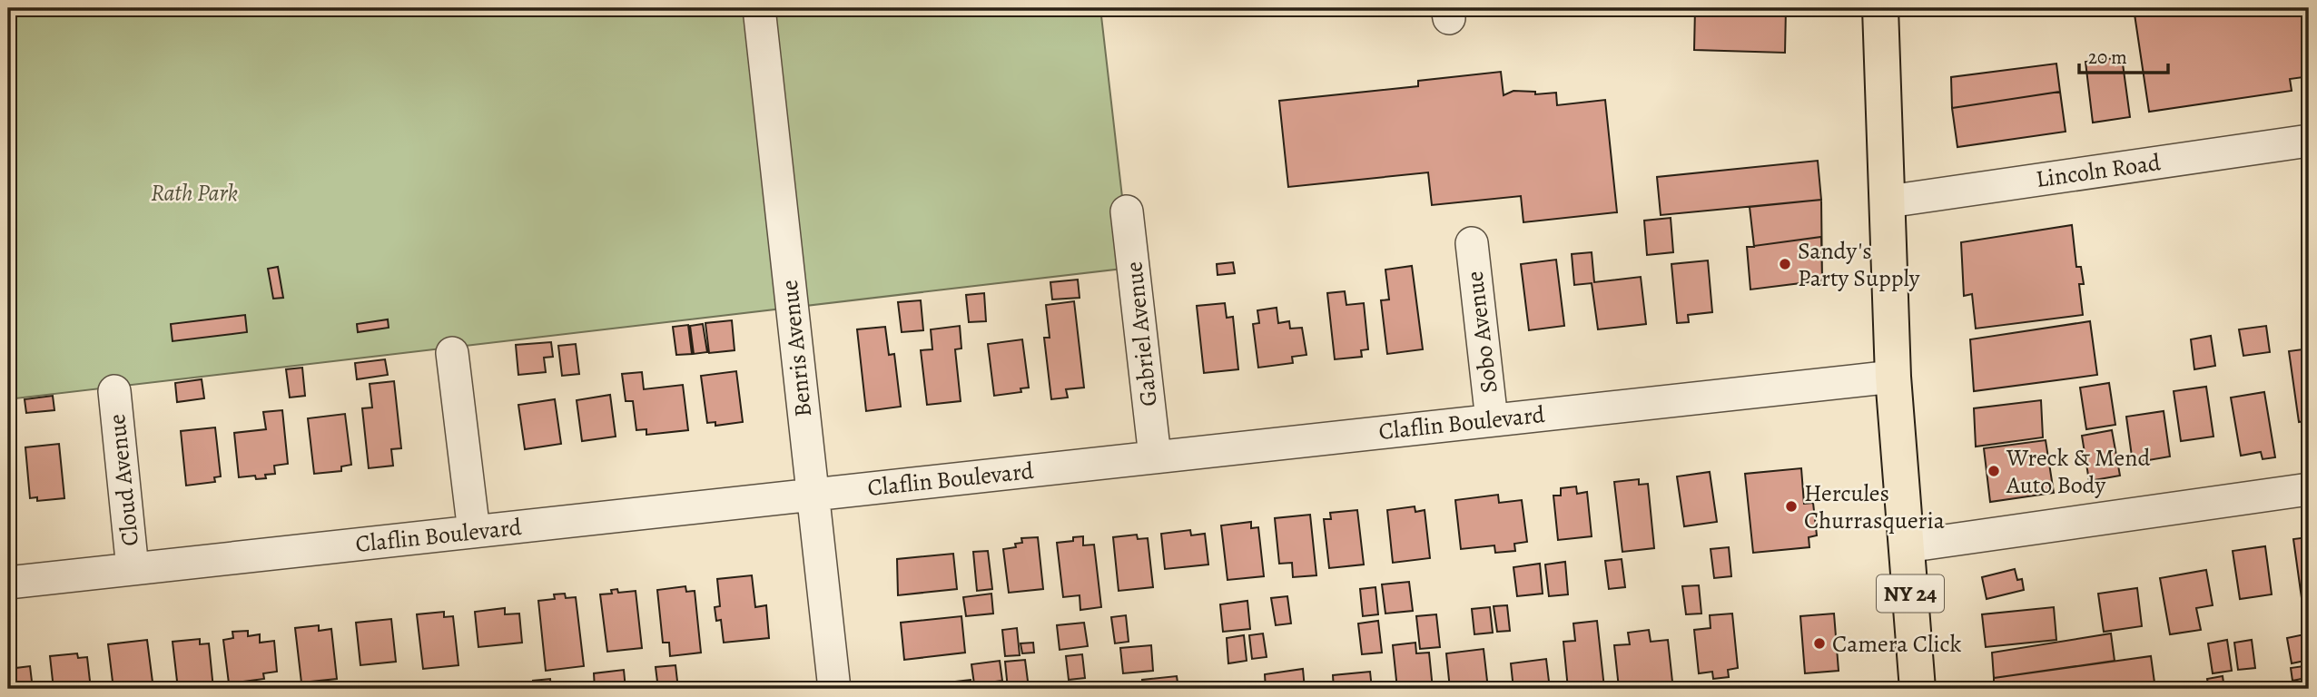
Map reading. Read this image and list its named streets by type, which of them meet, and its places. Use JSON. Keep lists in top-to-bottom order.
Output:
{
  "streets": {
    "main road": ["NY 24"],
    "street": [
      "Lincoln Road",
      "Sobo Avenue",
      "Gabriel Avenue",
      "Benris Avenue",
      "Claflin Boulevard",
      "Cloud Avenue"
    ]
  },
  "crossings": [
    ["Lincoln Road", "NY 24"],
    ["Sobo Avenue", "Claflin Boulevard"],
    ["Gabriel Avenue", "Claflin Boulevard"],
    ["Benris Avenue", "Claflin Boulevard"],
    ["Claflin Boulevard", "Cloud Avenue"],
    ["Claflin Boulevard", "NY 24"]
  ],
  "parks": ["Rath Park"],
  "places": [
    "Sandy's Party Supply",
    "Wreck & Mend Auto Body",
    "Hercules Churrasqueria",
    "Camera Click"
  ],
  "scale_bar": "20 m"
}
